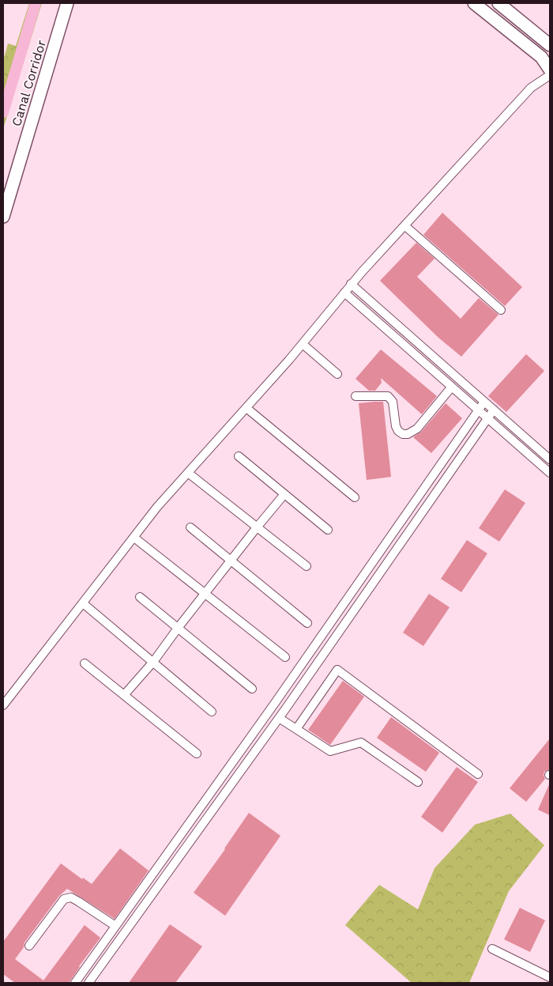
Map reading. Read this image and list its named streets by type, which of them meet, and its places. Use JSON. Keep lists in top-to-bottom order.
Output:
{
  "streets": {
    "main road": ["Canal Corridor"]
  }
}
